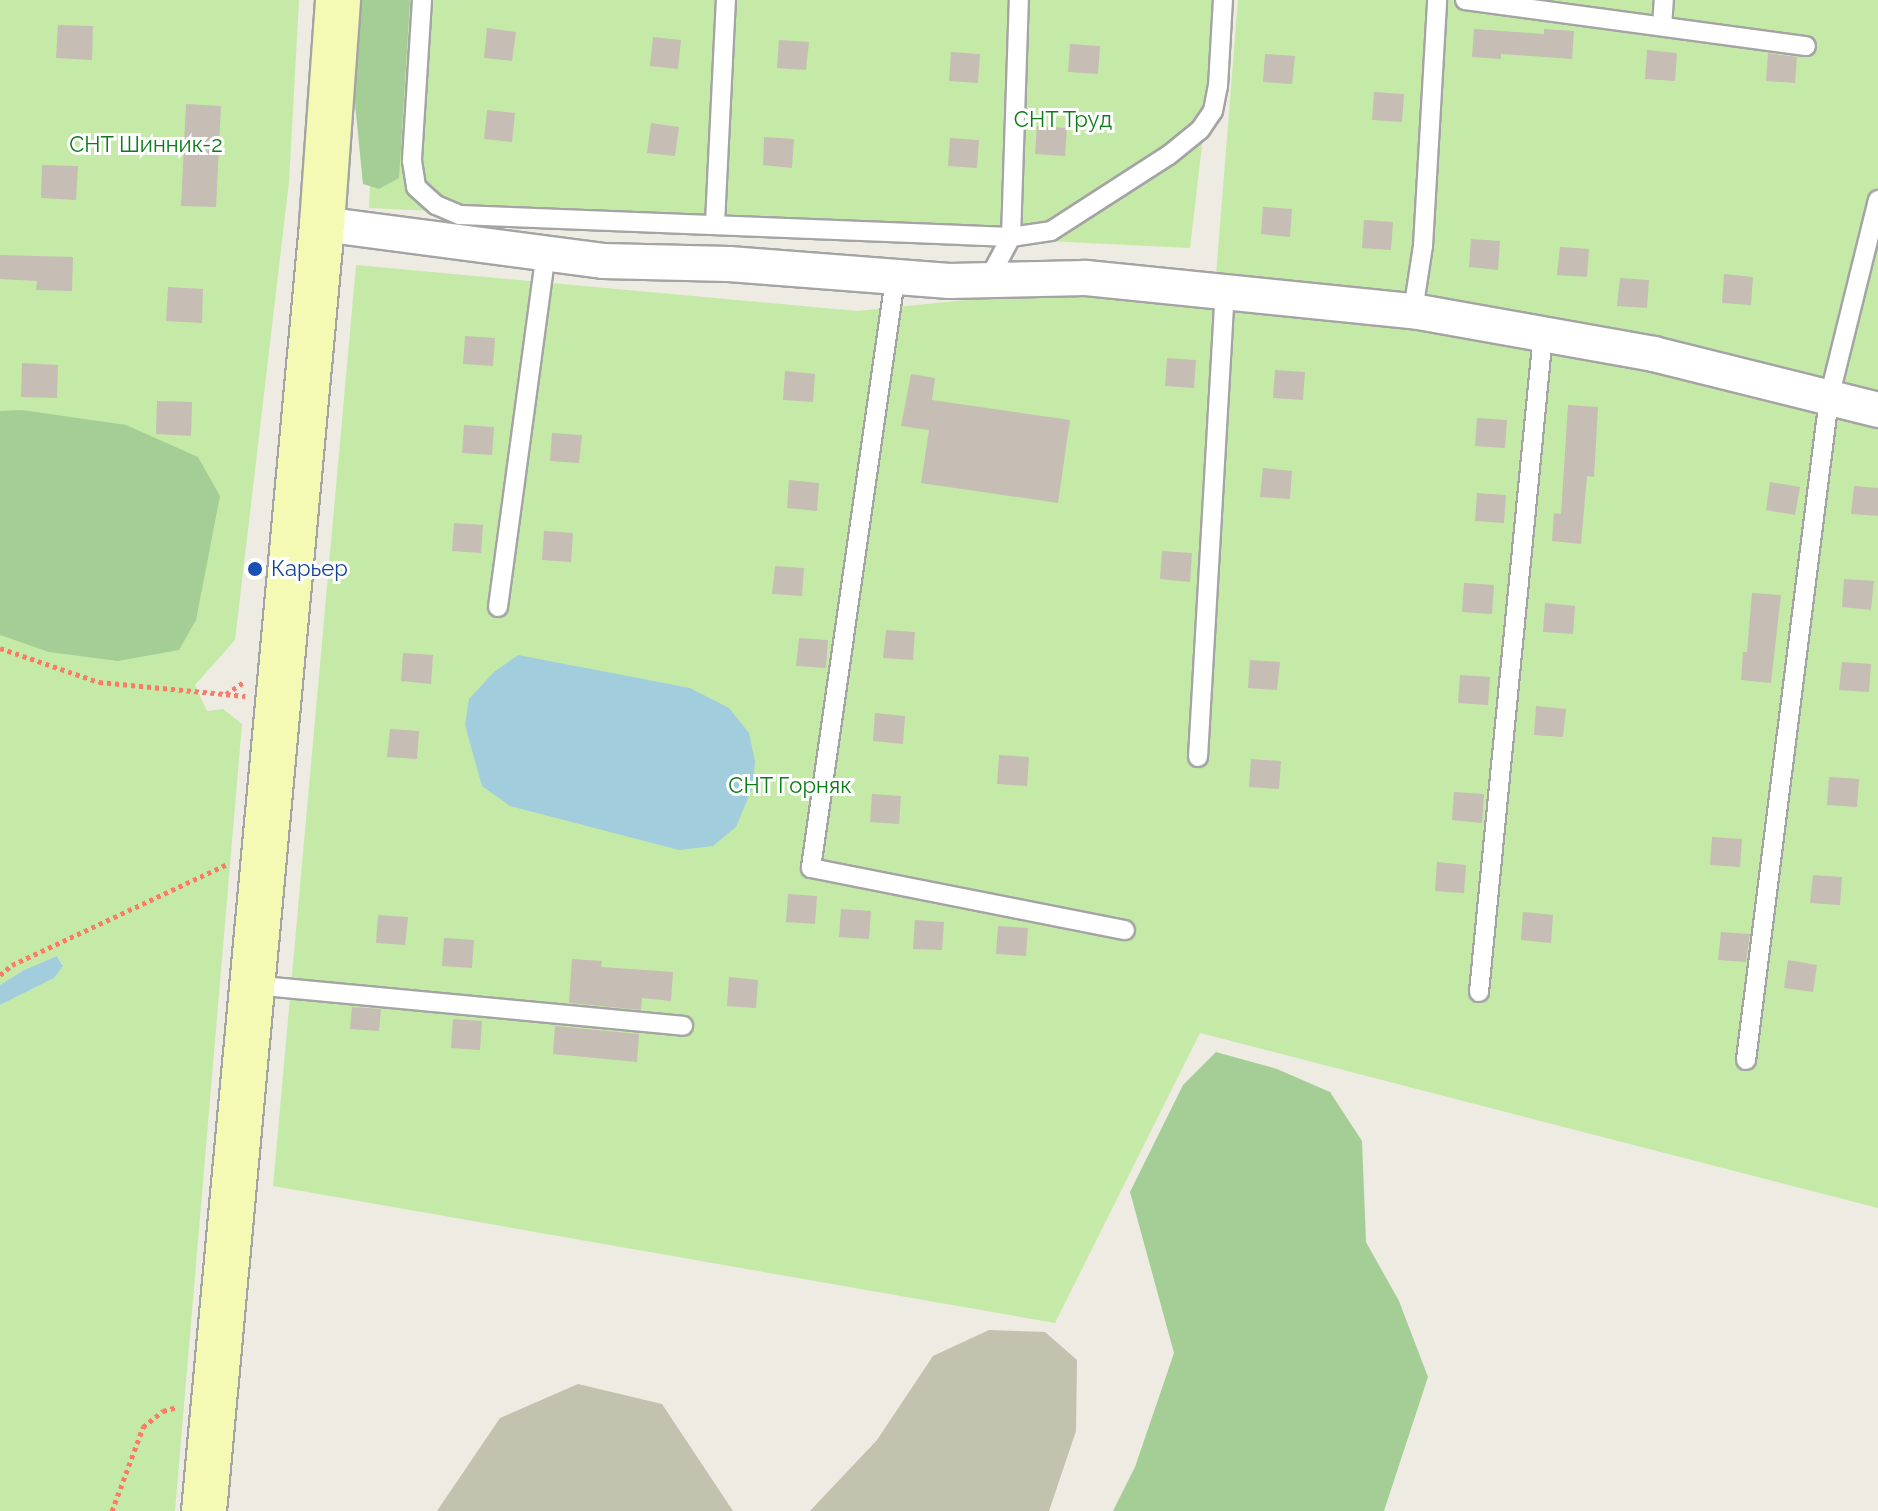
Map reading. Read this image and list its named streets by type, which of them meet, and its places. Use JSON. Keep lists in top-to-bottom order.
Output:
{
  "parks": ["СНТ Труд", "СНТ Шинник-2", "СНТ Горняк"],
  "places": ["Карьер"]
}
